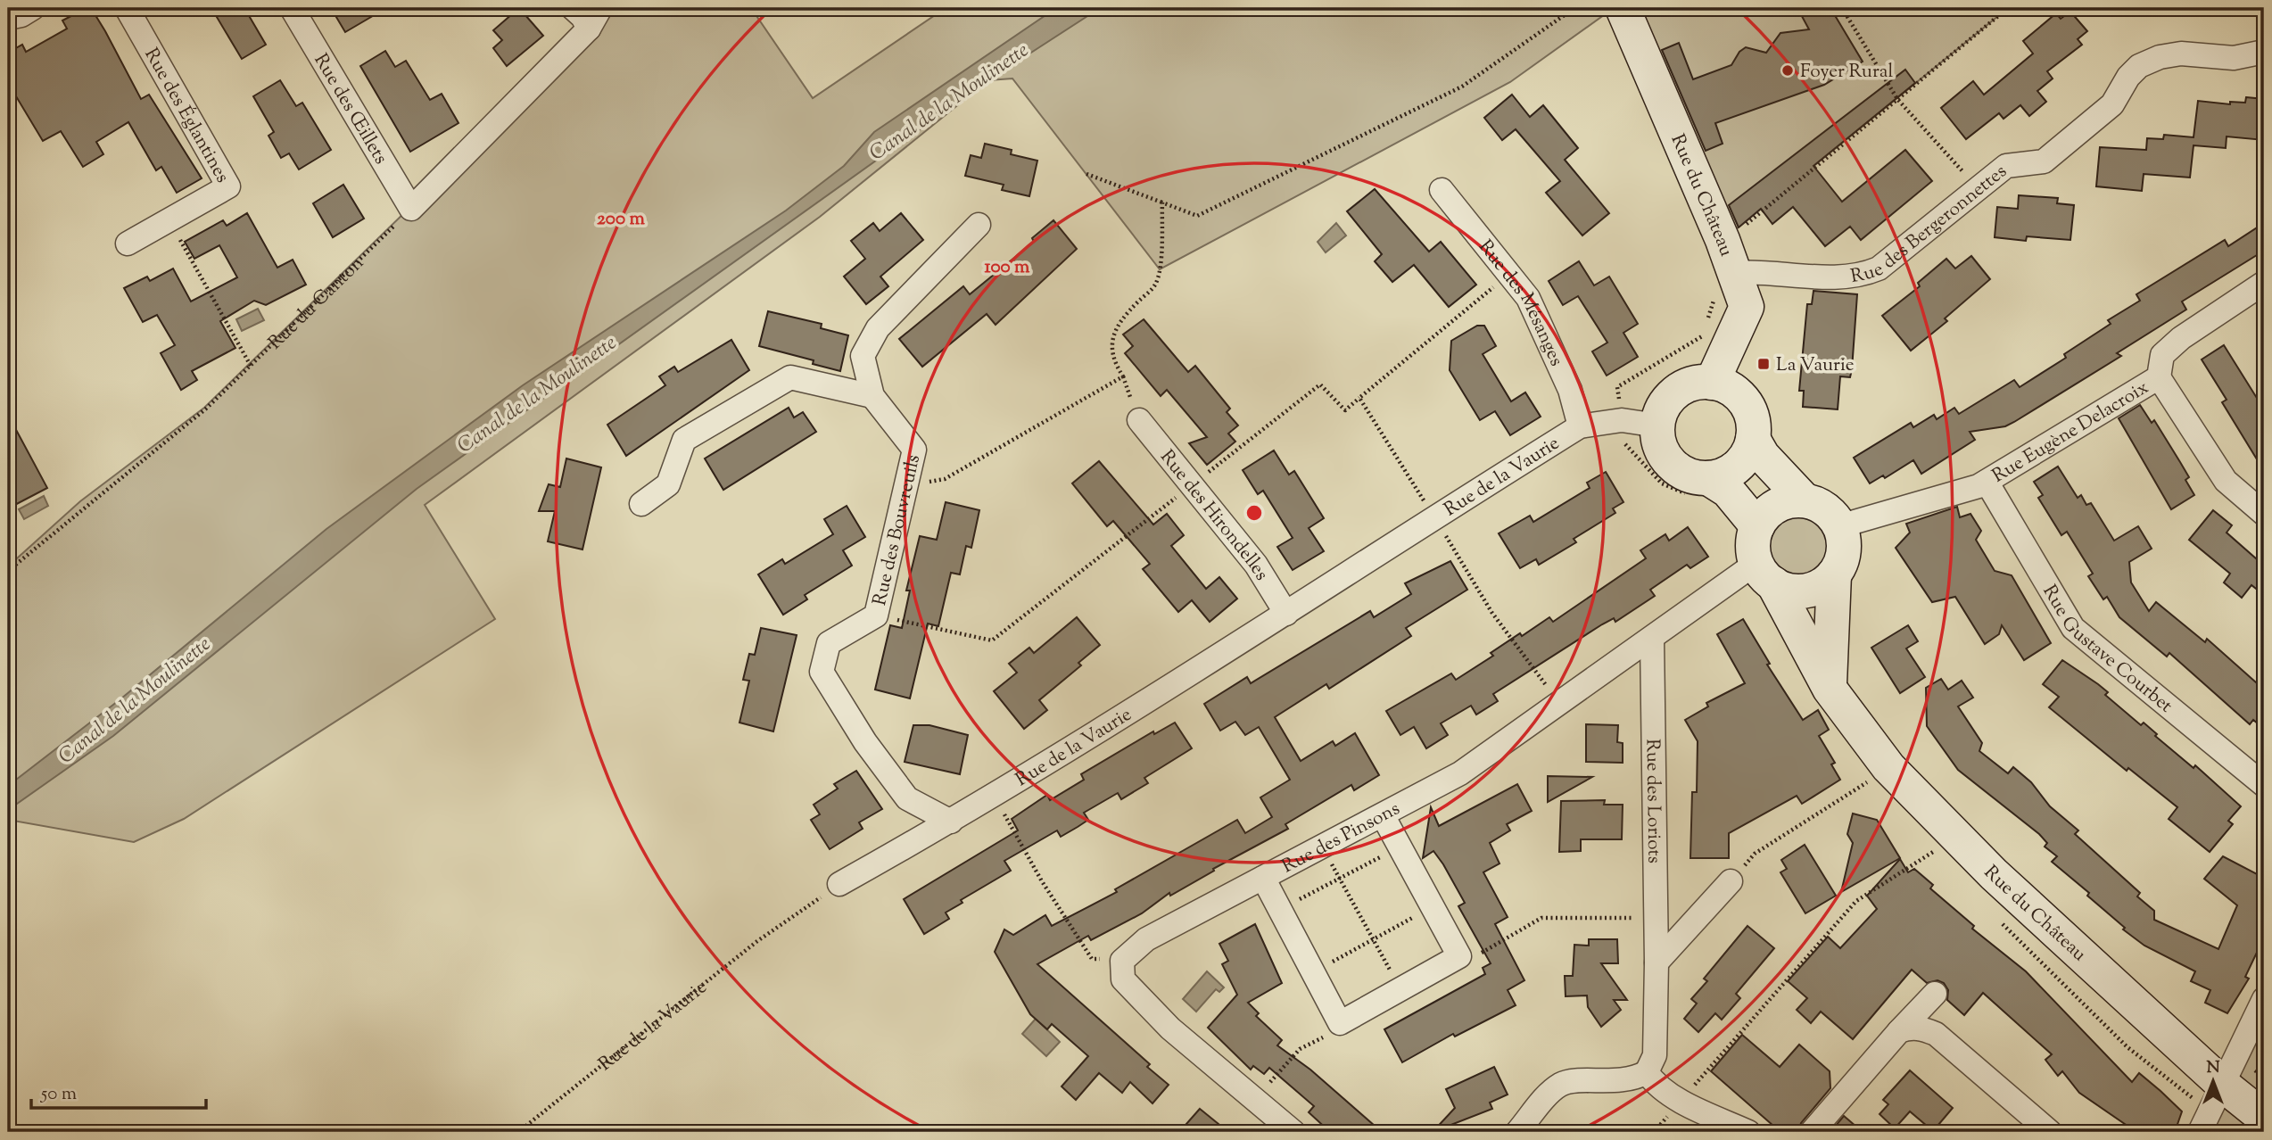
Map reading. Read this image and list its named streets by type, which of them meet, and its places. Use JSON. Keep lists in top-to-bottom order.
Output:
{
  "streets": {
    "street": [
      "Rue des Œillets",
      "Rue des Églantines",
      "Rue du Château",
      "Rue des Bergeronnettes",
      "Rue des Mésanges",
      "Rue Eugène Delacroix",
      "Rue de la Vaurie",
      "Rue des Hirondelles",
      "Rue des Bouvreuils",
      "Rue Gustave Courbet",
      "Rue des Loriots",
      "Rue des Pinsons"
    ],
    "path": ["Rue du Canton"]
  },
  "crossings": [
    ["Rue des Œillets", "Rue du Canton"],
    ["Rue du Château", "Rue des Bergeronnettes"],
    ["Rue du Château", "Rue Eugène Delacroix"],
    ["Rue du Château", "Rue de la Vaurie"],
    ["Rue du Château", "Rue des Pinsons"],
    ["Rue des Mésanges", "Rue de la Vaurie"],
    ["Rue Eugène Delacroix", "Rue Gustave Courbet"],
    ["Rue Eugène Delacroix", "Rue des Pinsons"],
    ["Rue de la Vaurie", "Rue des Hirondelles"],
    ["Rue de la Vaurie", "Rue des Bouvreuils"],
    ["Rue des Loriots", "Rue des Pinsons"]
  ],
  "water": ["Canal de la Moulinette"],
  "places": {
    "other": ["Foyer Rural"],
    "transit": ["La Vaurie"]
  },
  "scale_bar": "50 m",
  "north": "top",
  "rings": ["200 m", "100 m"]
}
